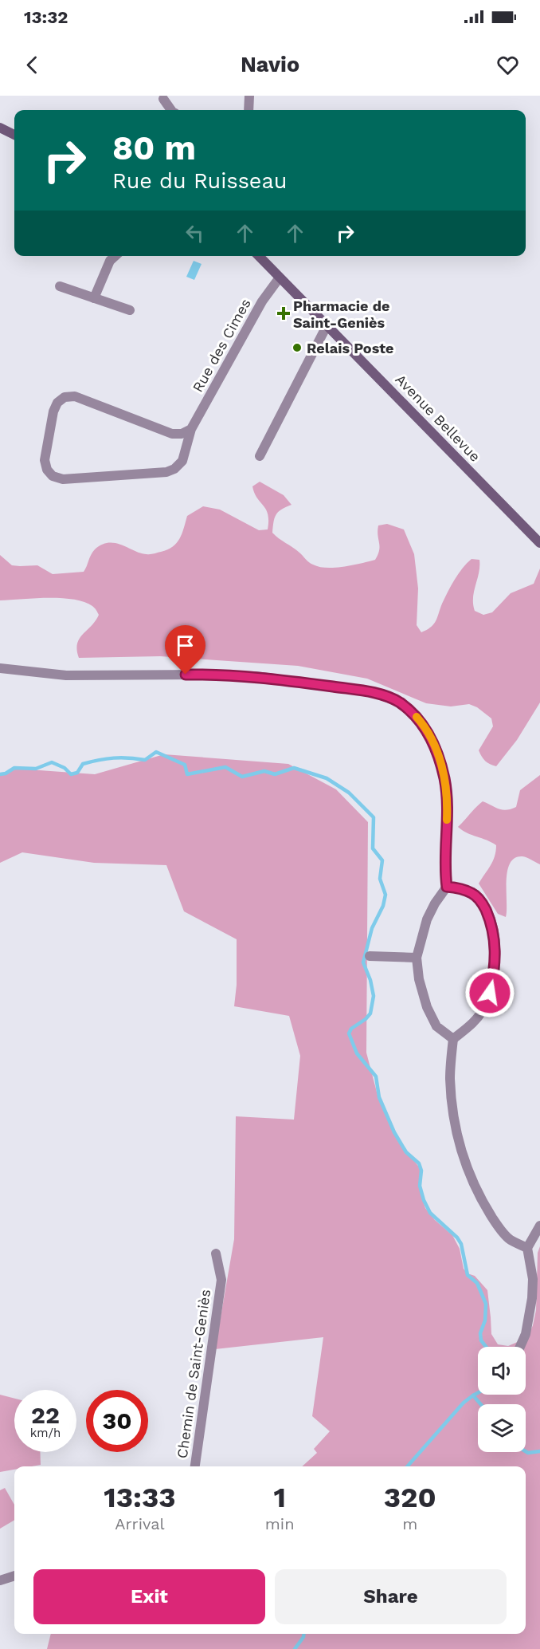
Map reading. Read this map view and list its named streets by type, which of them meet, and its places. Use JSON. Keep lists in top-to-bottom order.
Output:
{
  "streets": {
    "main road": ["Avenue Bellevue"],
    "street": ["Rue des Cimes", "Chemin de Saint-Geniès"]
  },
  "crossings": [
    ["Rue des Cimes", "Avenue Bellevue"]
  ],
  "places": {
    "health": ["Pharmacie de Saint-Geniès"],
    "other": ["Relais Poste"]
  },
  "page": {
    "status": "13:32",
    "header": "Navio",
    "turn": ["80 m", "Rue du Ruisseau"],
    "speed": "22 km/h",
    "limit": "30",
    "eta": [
      "13:33",
      "Arrival",
      "1",
      "min",
      "320",
      "m"
    ],
    "buttons": ["Exit", "Share"]
  }
}
